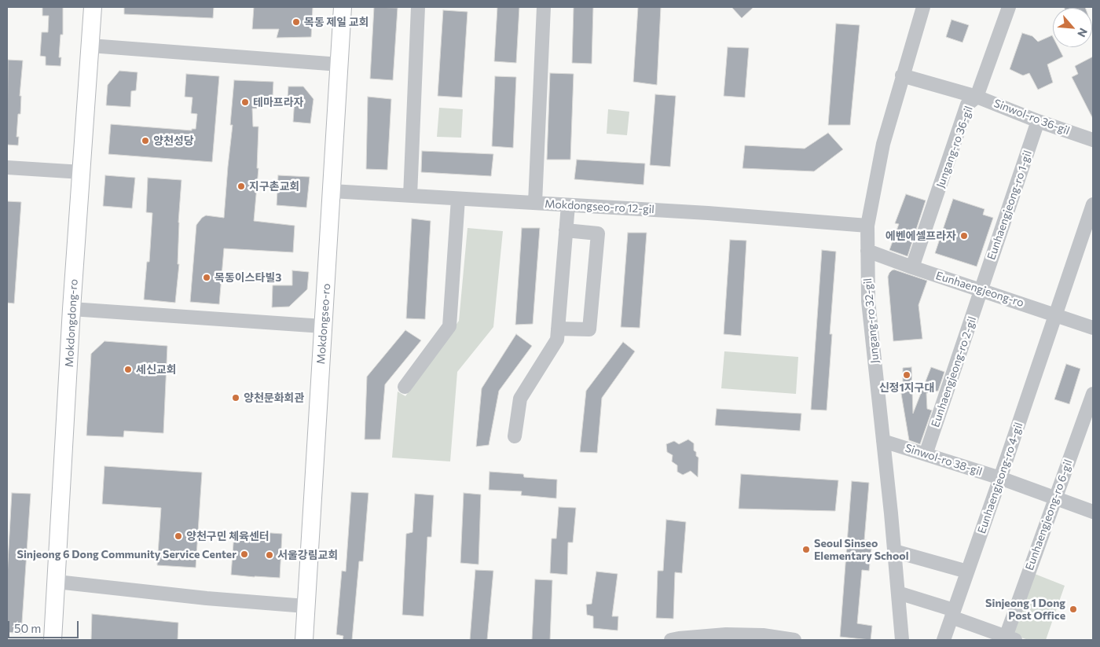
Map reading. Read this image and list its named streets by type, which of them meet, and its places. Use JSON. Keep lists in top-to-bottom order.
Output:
{
  "streets": {
    "main road": ["Mokdongdong-ro", "Mokdongseo-ro"],
    "street": [
      "Sinwol-ro 36-gil",
      "Jungang-ro 36-gil",
      "Eunhaengjeong-ro 1-gil",
      "Mokdongseo-ro 12-gil",
      "Eunhaengjeong-ro",
      "Jungang-ro 32-gil",
      "Eunhaengjeong-ro 2-gil",
      "Sinwol-ro 38-gil",
      "Eunhaengjeong-ro 4-gil",
      "Eunhaengjeong-ro 6-gil"
    ]
  },
  "crossings": [
    ["Sinwol-ro 36-gil", "Jungang-ro 36-gil"],
    ["Sinwol-ro 36-gil", "Eunhaengjeong-ro 1-gil"],
    ["Sinwol-ro 36-gil", "Jungang-ro 32-gil"],
    ["Jungang-ro 36-gil", "Eunhaengjeong-ro"],
    ["Eunhaengjeong-ro 1-gil", "Eunhaengjeong-ro"],
    ["Eunhaengjeong-ro 1-gil", "Eunhaengjeong-ro 2-gil"],
    ["Mokdongseo-ro 12-gil", "Jungang-ro 32-gil"],
    ["Mokdongseo-ro 12-gil", "Mokdongseo-ro"],
    ["Eunhaengjeong-ro", "Jungang-ro 32-gil"],
    ["Eunhaengjeong-ro", "Eunhaengjeong-ro 2-gil"],
    ["Eunhaengjeong-ro", "Eunhaengjeong-ro 4-gil"],
    ["Jungang-ro 32-gil", "Sinwol-ro 38-gil"],
    ["Eunhaengjeong-ro 2-gil", "Sinwol-ro 38-gil"],
    ["Sinwol-ro 38-gil", "Eunhaengjeong-ro 4-gil"],
    ["Sinwol-ro 38-gil", "Eunhaengjeong-ro 6-gil"]
  ],
  "places": [
    "목동 제일 교회",
    "테마프라자",
    "양천성당",
    "지구촌교회",
    "에벤에셀프라자",
    "목동이스타빌3",
    "세신교회",
    "신정1지구대",
    "양천문화회관",
    "양천구민 체육센터",
    "Seoul Sinseo Elementary School",
    "Sinjeong 6 Dong Community Service Center",
    "서울강림교회",
    "Sinjeong 1 Dong Post Office"
  ],
  "scale_bar": "50 m",
  "north": "bottom right"
}
